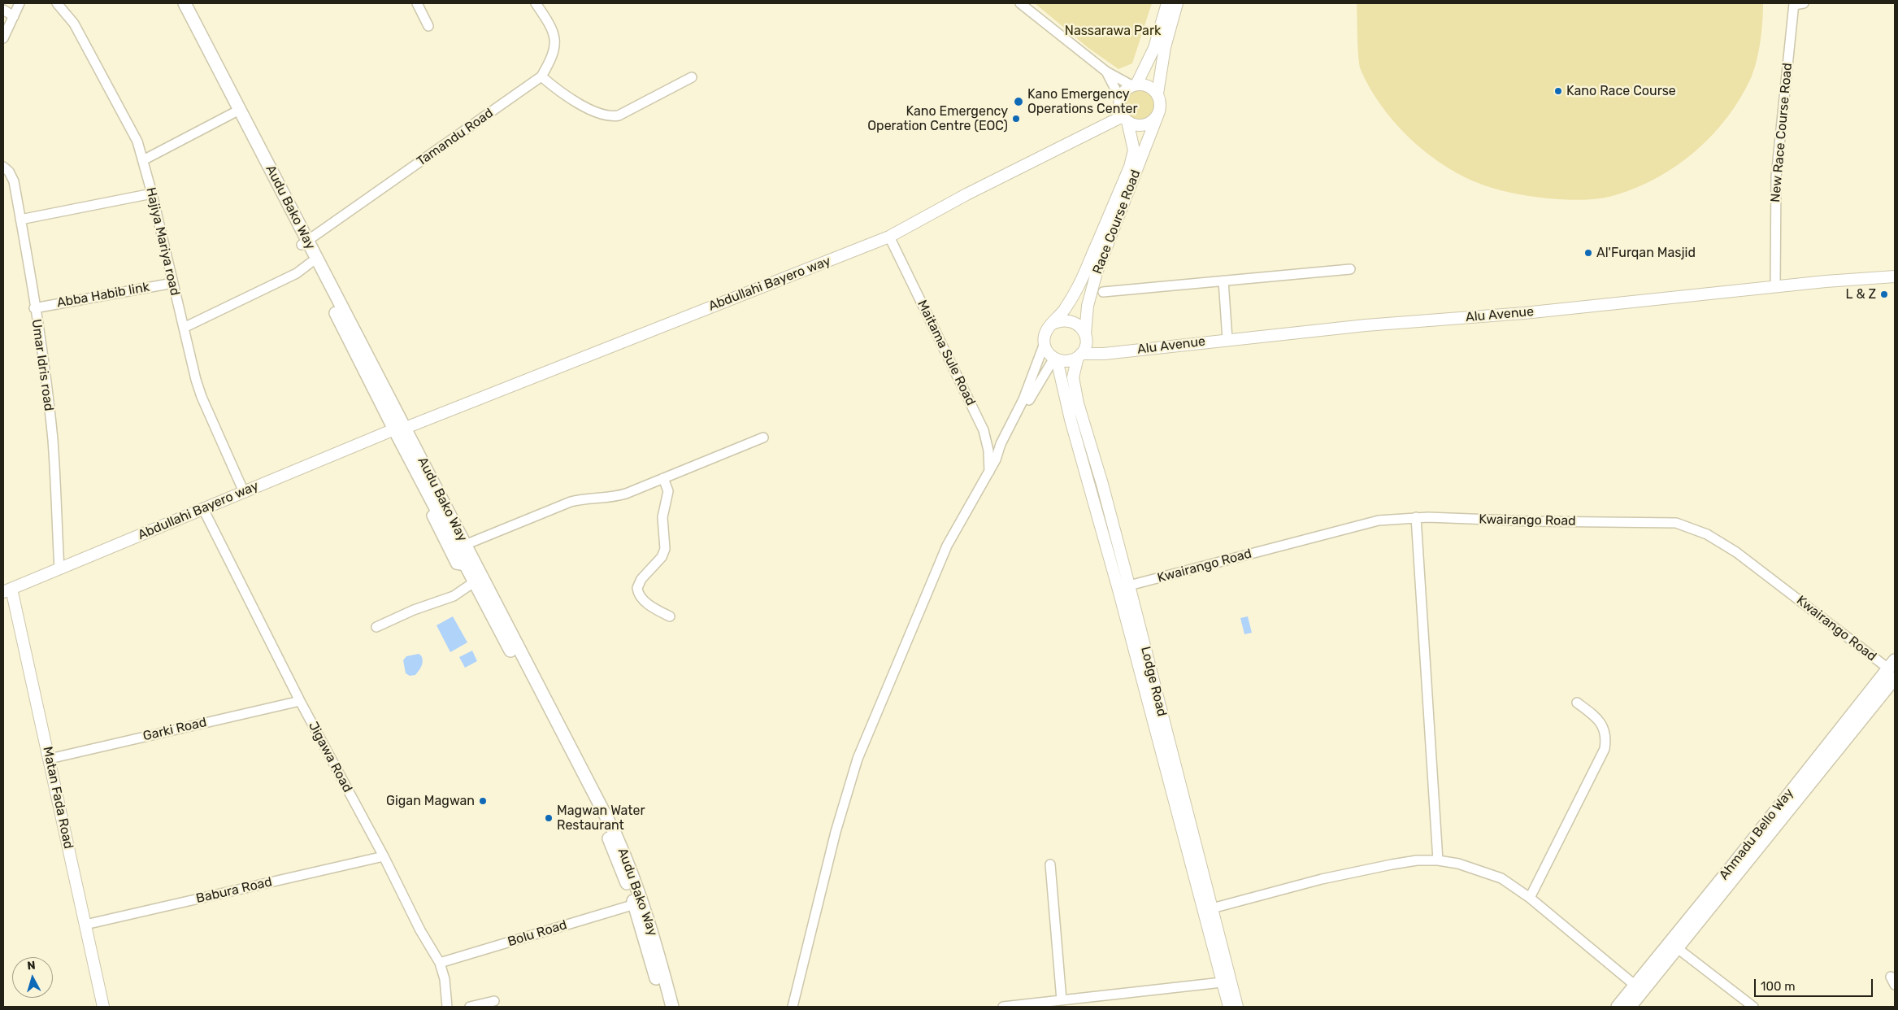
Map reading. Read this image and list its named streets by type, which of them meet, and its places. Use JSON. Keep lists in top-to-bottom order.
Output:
{
  "streets": {
    "main road": ["Audu Bako Way", "Ahmadu Bello Way"],
    "street": [
      "New Race Course Road",
      "Tamandu Road",
      "Race Course Road",
      "Hajiya Mariya road",
      "Abdullahi Bayero way",
      "Abba Habib link",
      "Alu Avenue",
      "Maitama Sule Road",
      "Umar Idris road",
      "Kwairango Road",
      "Lodge Road",
      "Garki Road",
      "Jigawa Road",
      "Matan Fada Road",
      "Babura Road",
      "Bolu Road"
    ]
  },
  "crossings": [
    ["New Race Course Road", "Alu Avenue"],
    ["Tamandu Road", "Audu Bako Way"],
    ["Audu Bako Way", "Abdullahi Bayero way"],
    ["Audu Bako Way", "Bolu Road"],
    ["Race Course Road", "Abdullahi Bayero way"],
    ["Race Course Road", "Alu Avenue"],
    ["Race Course Road", "Lodge Road"],
    ["Hajiya Mariya road", "Abdullahi Bayero way"],
    ["Hajiya Mariya road", "Abba Habib link"],
    ["Abdullahi Bayero way", "Maitama Sule Road"],
    ["Abdullahi Bayero way", "Umar Idris road"],
    ["Abdullahi Bayero way", "Jigawa Road"],
    ["Abdullahi Bayero way", "Matan Fada Road"],
    ["Abba Habib link", "Umar Idris road"],
    ["Alu Avenue", "Lodge Road"],
    ["Kwairango Road", "Lodge Road"],
    ["Kwairango Road", "Ahmadu Bello Way"],
    ["Garki Road", "Jigawa Road"],
    ["Garki Road", "Matan Fada Road"],
    ["Jigawa Road", "Babura Road"],
    ["Jigawa Road", "Bolu Road"],
    ["Matan Fada Road", "Babura Road"]
  ],
  "parks": ["Nassarawa Park"],
  "places": [
    "Kano Race Course",
    "Kano Emergency Operations Center",
    "Kano Emergency Operation Centre (EOC)",
    "Al'Furqan Masjid",
    "L & Z",
    "Gigan Magwan",
    "Magwan Water Restaurant"
  ],
  "scale_bar": "100 m",
  "north": "top"
}
